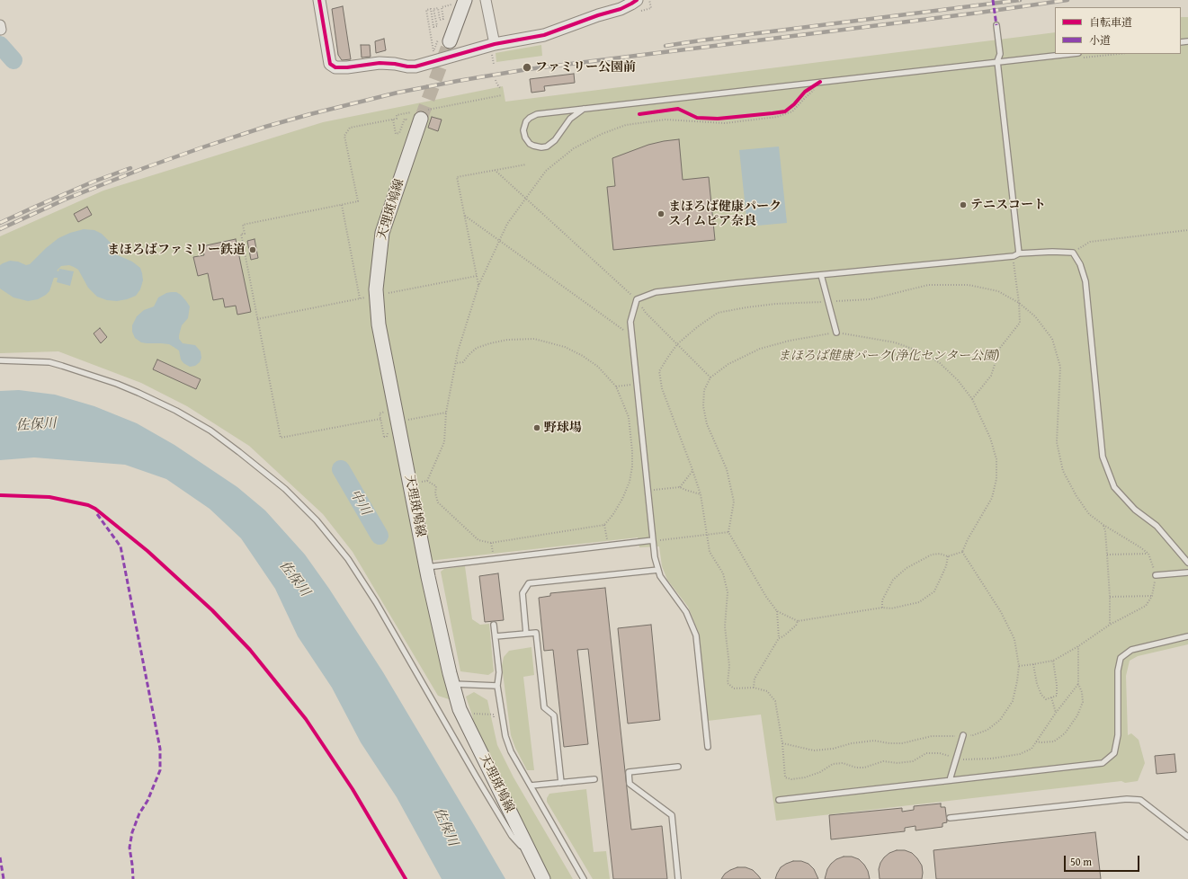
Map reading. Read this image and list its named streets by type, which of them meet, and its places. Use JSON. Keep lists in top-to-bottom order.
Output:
{
  "streets": {
    "main road": ["天理斑鳩線"]
  },
  "water": ["佐保川", "中川"],
  "parks": ["まほろば健康パーク(浄化センター公園)"],
  "places": [
    "ファミリー公園前",
    "テニスコート",
    "まほろば健康パーク スイムピア奈良",
    "まほろばファミリー鉄道",
    "野球場"
  ],
  "legend": ["自転車道", "小道"],
  "scale_bar": "50 m"
}
